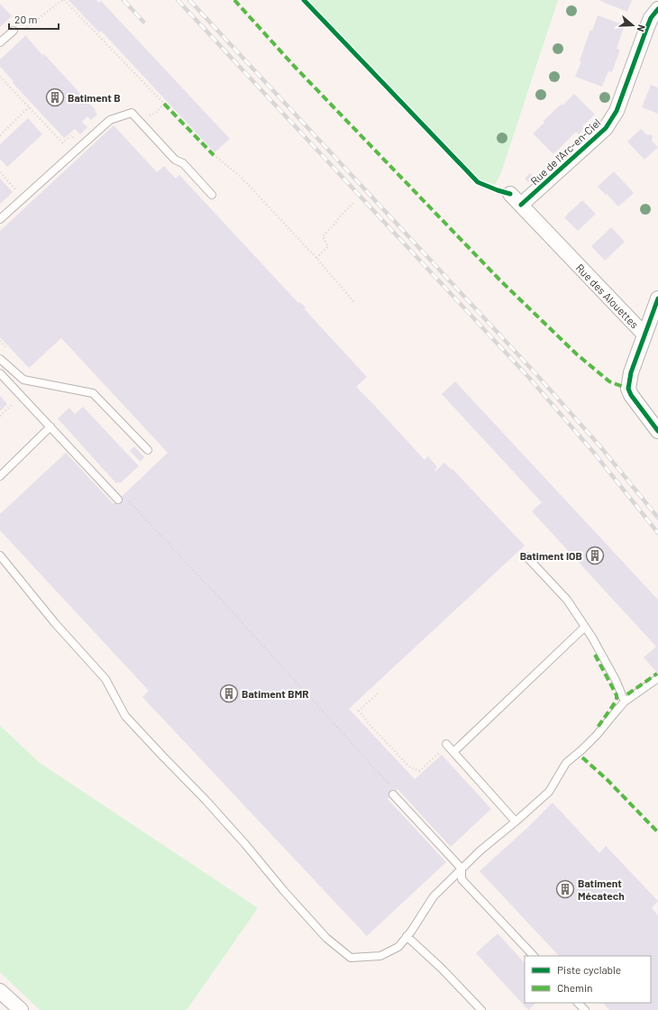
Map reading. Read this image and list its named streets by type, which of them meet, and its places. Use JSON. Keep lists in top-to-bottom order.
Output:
{
  "streets": {
    "street": ["Rue de l'Arc-en-Ciel", "Rue des Alouettes"]
  },
  "crossings": [
    ["Rue de l'Arc-en-Ciel", "Rue des Alouettes"]
  ],
  "places": {
    "building": [
      "Batiment B",
      "Batiment IOB",
      "Batiment BMR",
      "Batiment Mécatech"
    ]
  },
  "legend": ["Piste cyclable", "Chemin"],
  "scale_bar": "20 m",
  "north": "right"
}
